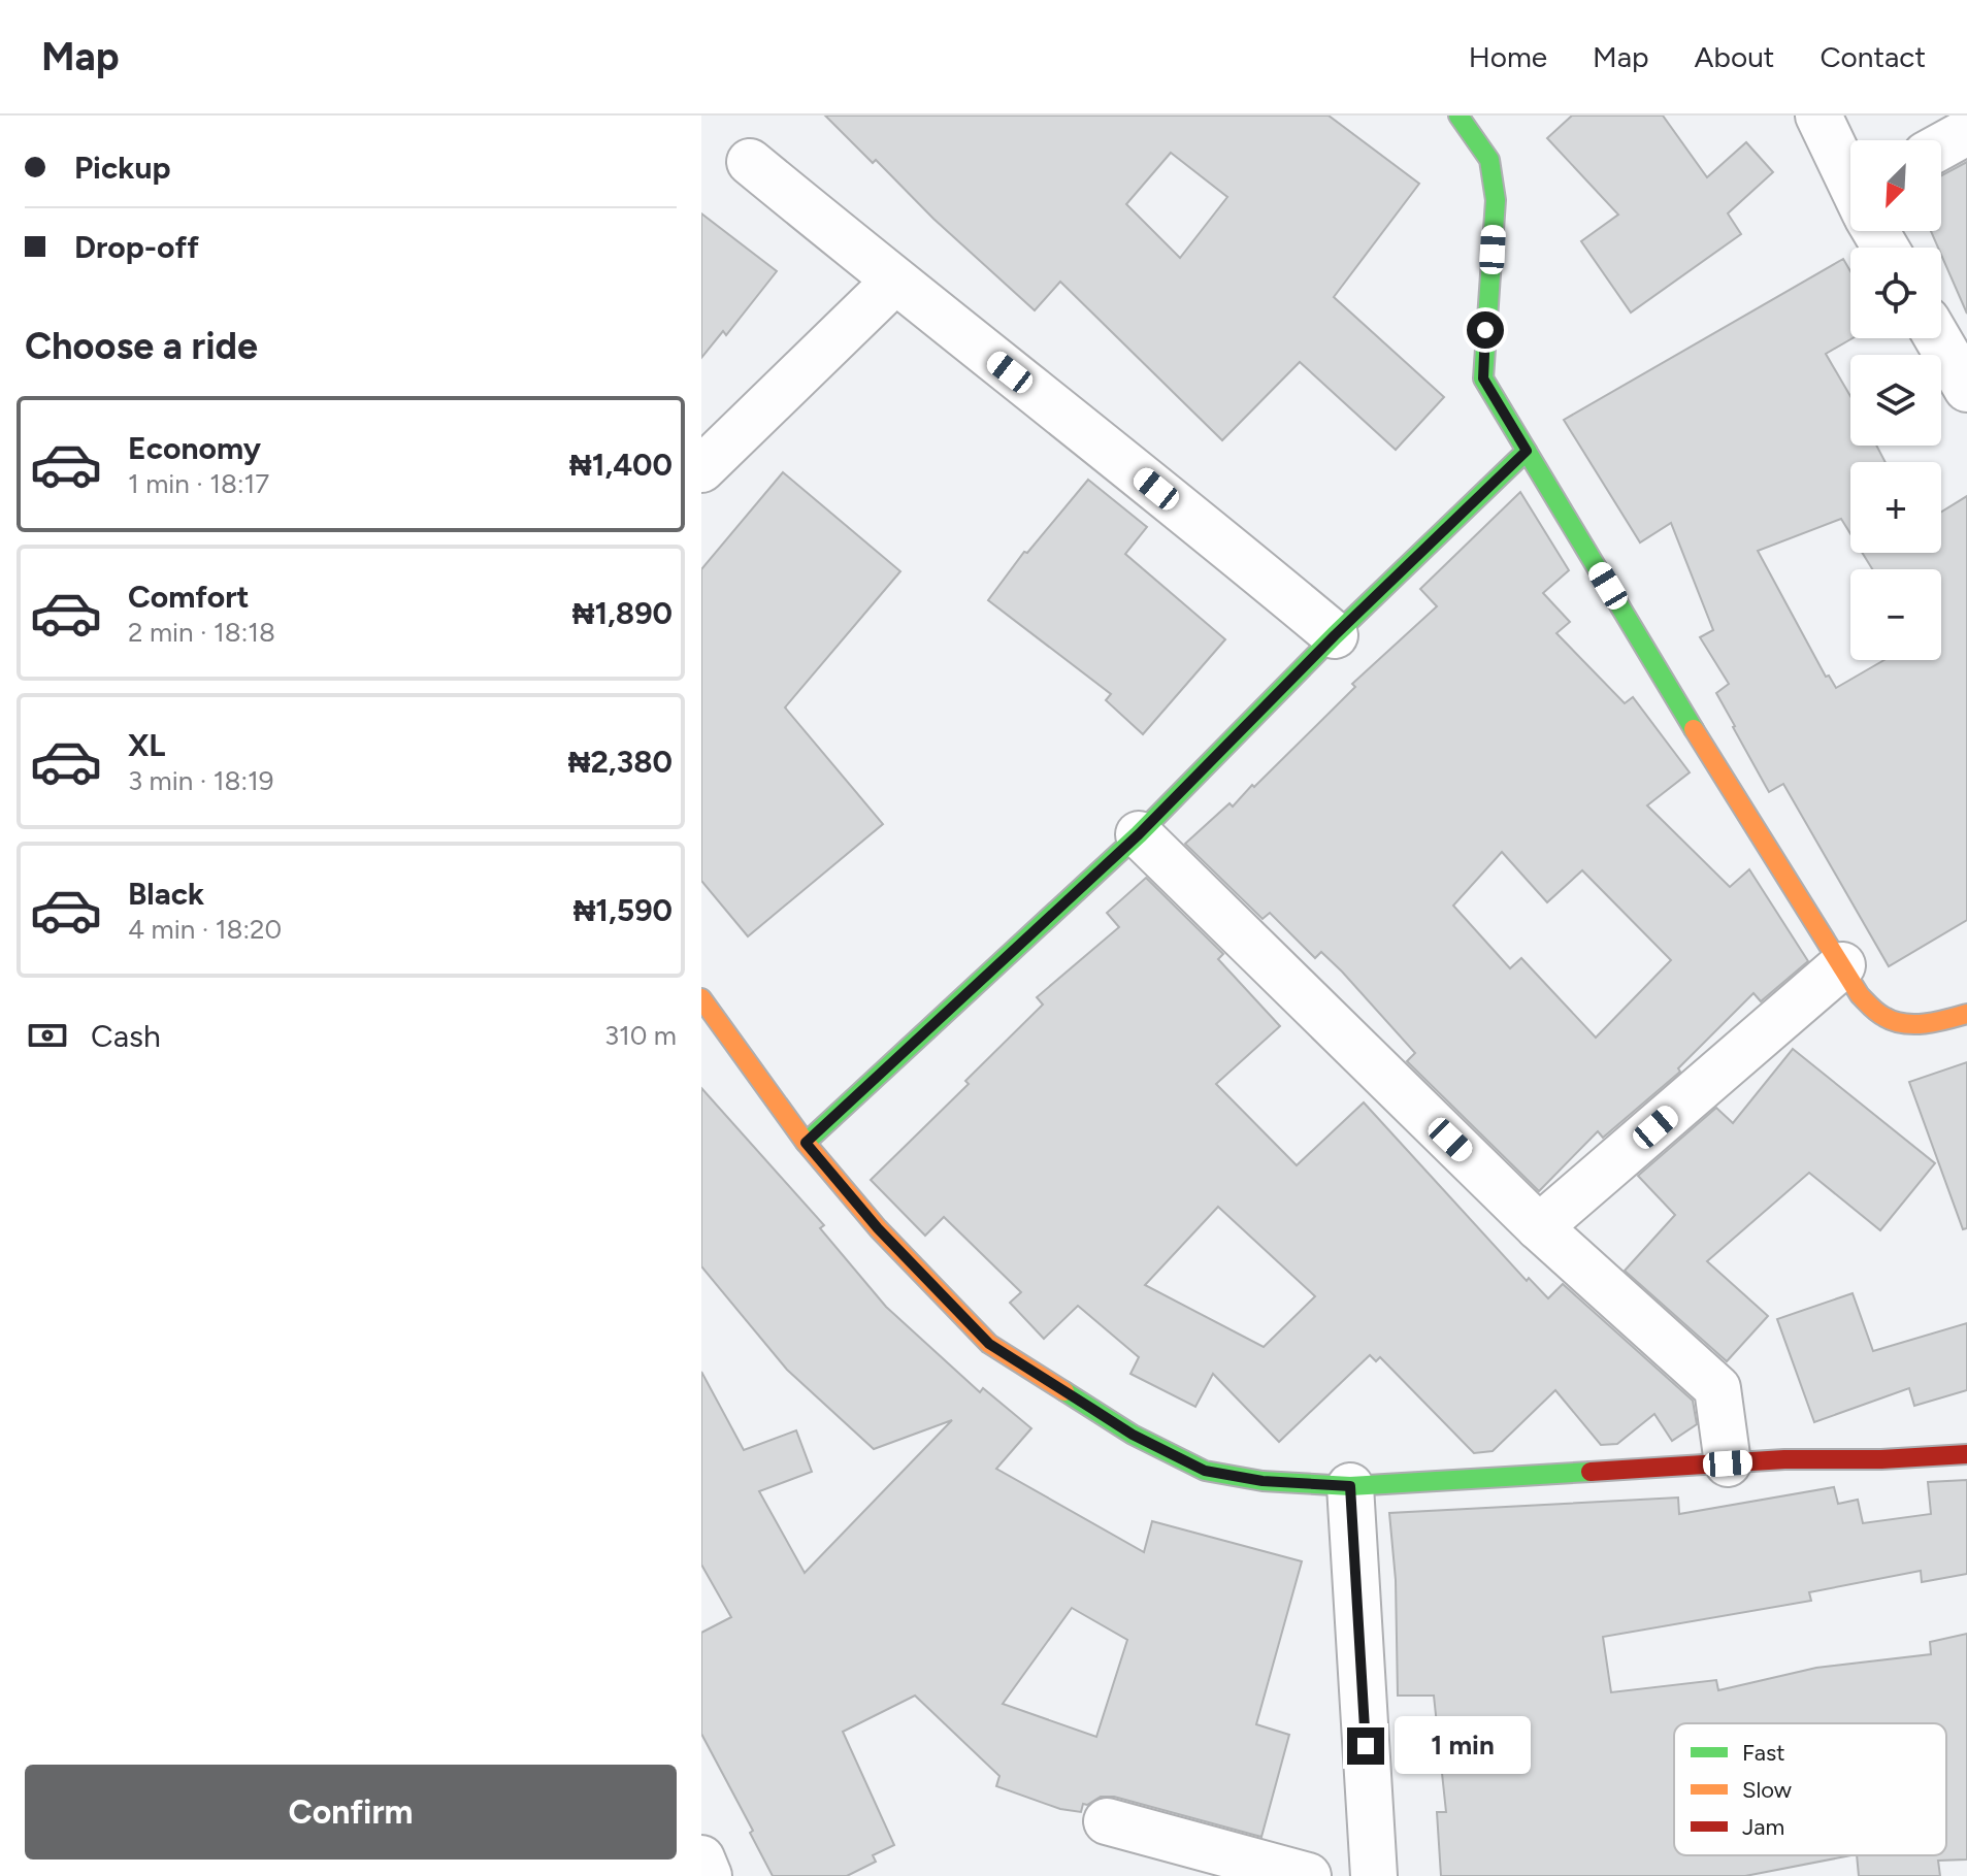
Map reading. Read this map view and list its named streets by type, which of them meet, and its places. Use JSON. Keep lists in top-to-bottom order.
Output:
{
  "legend": ["Fast", "Slow", "Jam"],
  "north": "bottom left",
  "page": {
    "header": "Map",
    "nav": [
      "Home",
      "Map",
      "About",
      "Contact"
    ],
    "banner": ["Pickup", "Drop-off"],
    "map_buttons": ["+", "−"],
    "heading": "Choose a ride",
    "list": [
      {
        "name": "Economy",
        "note": "1 min · 18:17",
        "value": "₦1,400"
      },
      {
        "name": "Comfort",
        "note": "2 min · 18:18",
        "value": "₦1,890"
      },
      {
        "name": "XL",
        "note": "3 min · 18:19",
        "value": "₦2,380"
      },
      {
        "name": "Black",
        "note": "4 min · 18:20",
        "value": "₦1,590"
      }
    ],
    "pay": ["Cash", "310 m"],
    "bubble": "1 min",
    "buttons": "Confirm"
  }
}
